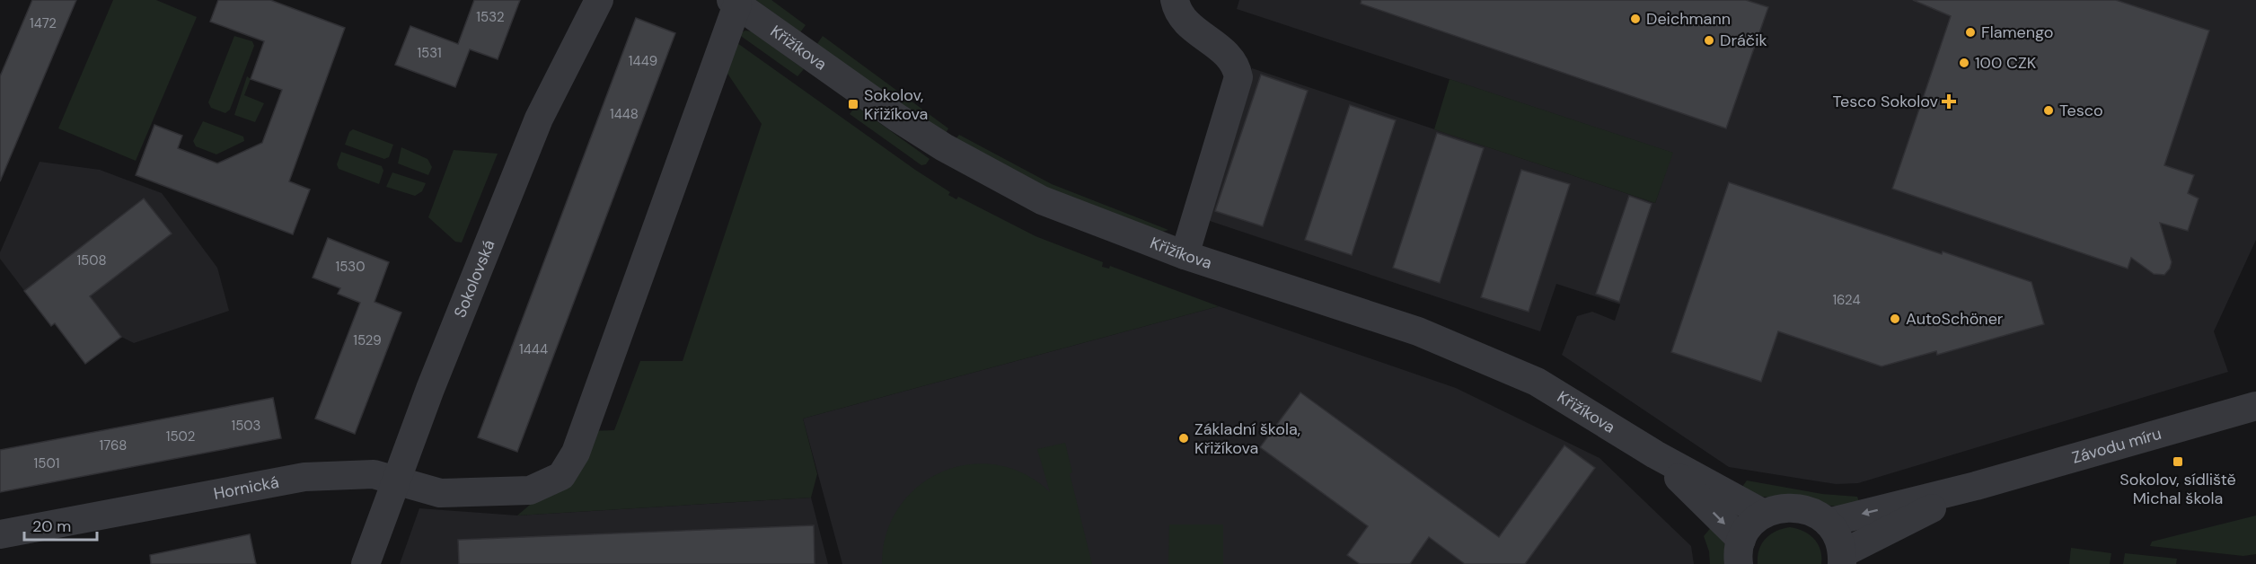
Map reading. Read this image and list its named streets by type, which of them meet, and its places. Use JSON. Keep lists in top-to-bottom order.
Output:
{
  "streets": {
    "street": [
      "Křižíkova",
      "Sokolovská",
      "Závodu míru",
      "Hornická"
    ]
  },
  "crossings": [
    ["Křižíkova", "Hornická"],
    ["Sokolovská", "Hornická"]
  ],
  "places": {
    "other": [
      "Deichmann",
      "Flamengo",
      "Dráčik",
      "100 CZK",
      "Tesco",
      "AutoSchöner",
      "Základní škola, Křižíkova"
    ],
    "health": ["Tesco Sokolov"],
    "transit": ["Sokolov, Křižíkova", "Sokolov, sídliště Michal škola"]
  },
  "house_numbers": [
    "1532",
    "1472",
    "1531",
    "1449",
    "1448",
    "1508",
    "1530",
    "1624",
    "1529",
    "1444",
    "1503",
    "1502",
    "1768",
    "1501"
  ],
  "scale_bar": "20 m"
}
